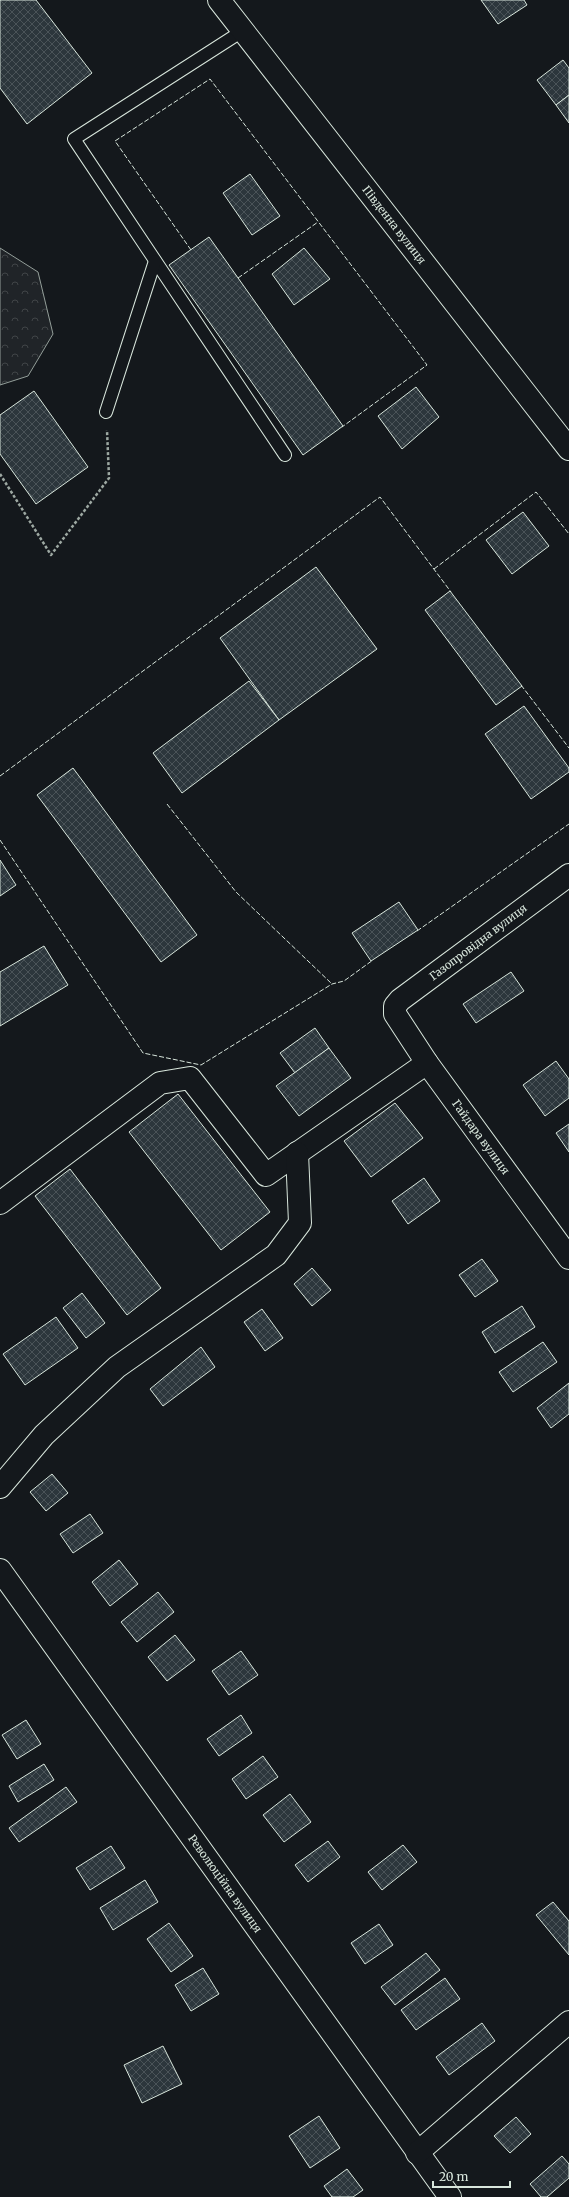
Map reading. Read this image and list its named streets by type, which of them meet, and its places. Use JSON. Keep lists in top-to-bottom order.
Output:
{
  "streets": {
    "street": [
      "Південна вулиця",
      "Газопровідна вулиця",
      "Гайдара вулиця",
      "Революційна вулиця"
    ]
  },
  "crossings": [
    ["Газопровідна вулиця", "Гайдара вулиця"]
  ],
  "scale_bar": "20 m"
}
